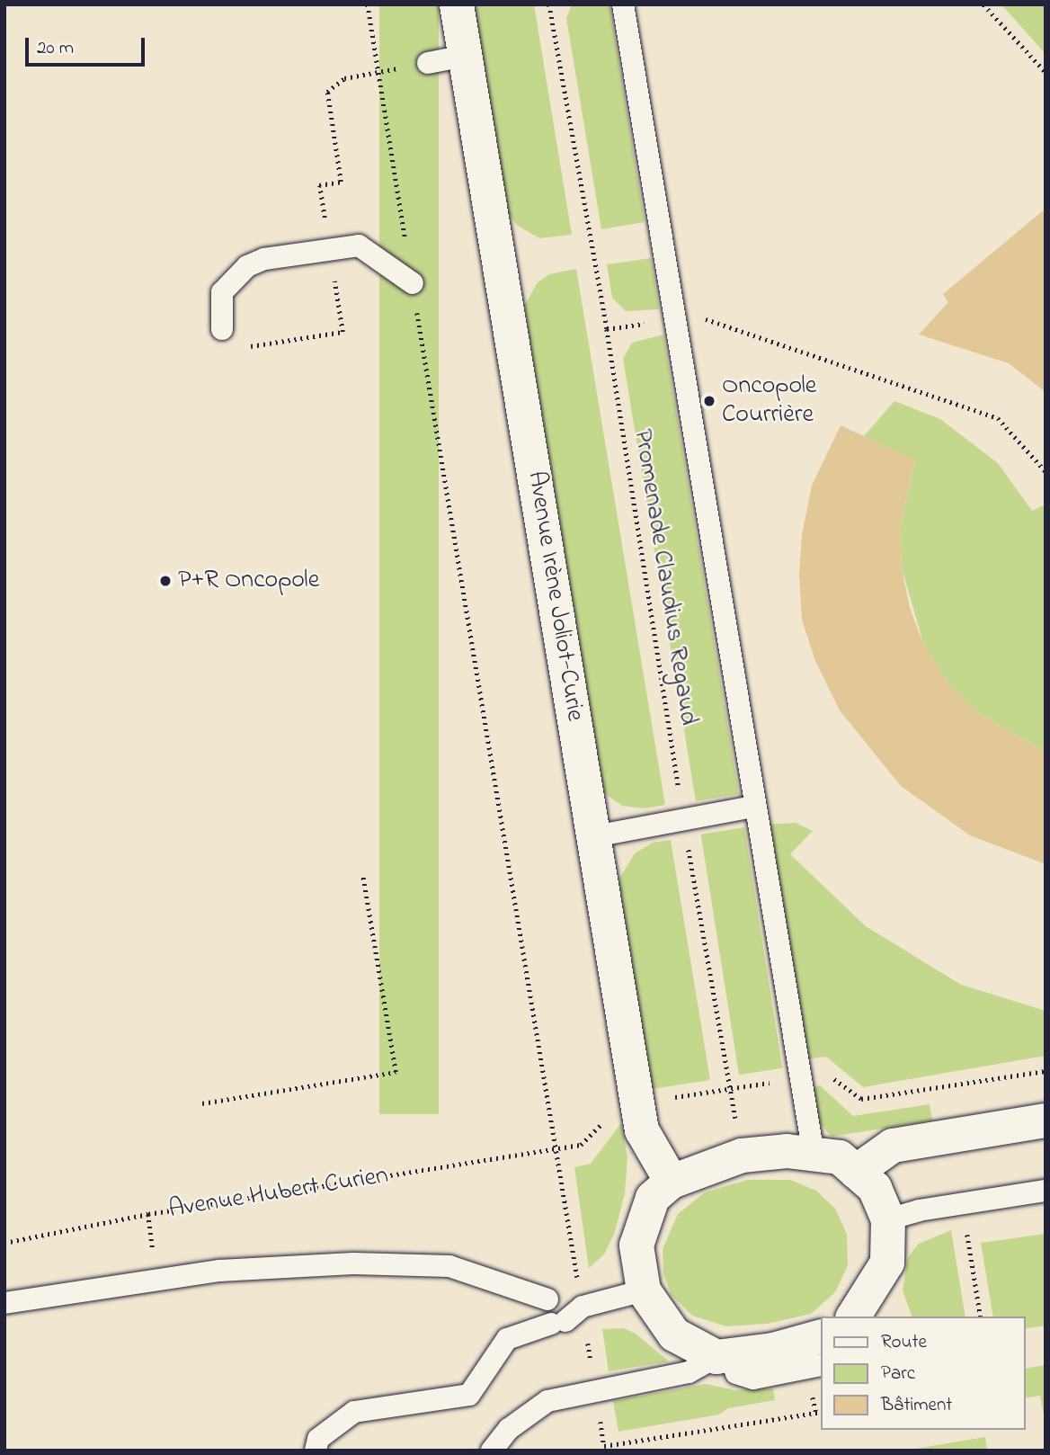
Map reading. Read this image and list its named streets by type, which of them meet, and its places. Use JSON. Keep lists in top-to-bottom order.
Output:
{
  "streets": {
    "street": ["Avenue Irène Joliot-Curie"],
    "path": ["Promenade Claudius Regaud", "Avenue Hubert Curien"]
  },
  "places": ["Oncopole Courrière", "P+R Oncopole"],
  "legend": ["Route", "Parc", "Bâtiment"],
  "scale_bar": "20 m"
}
